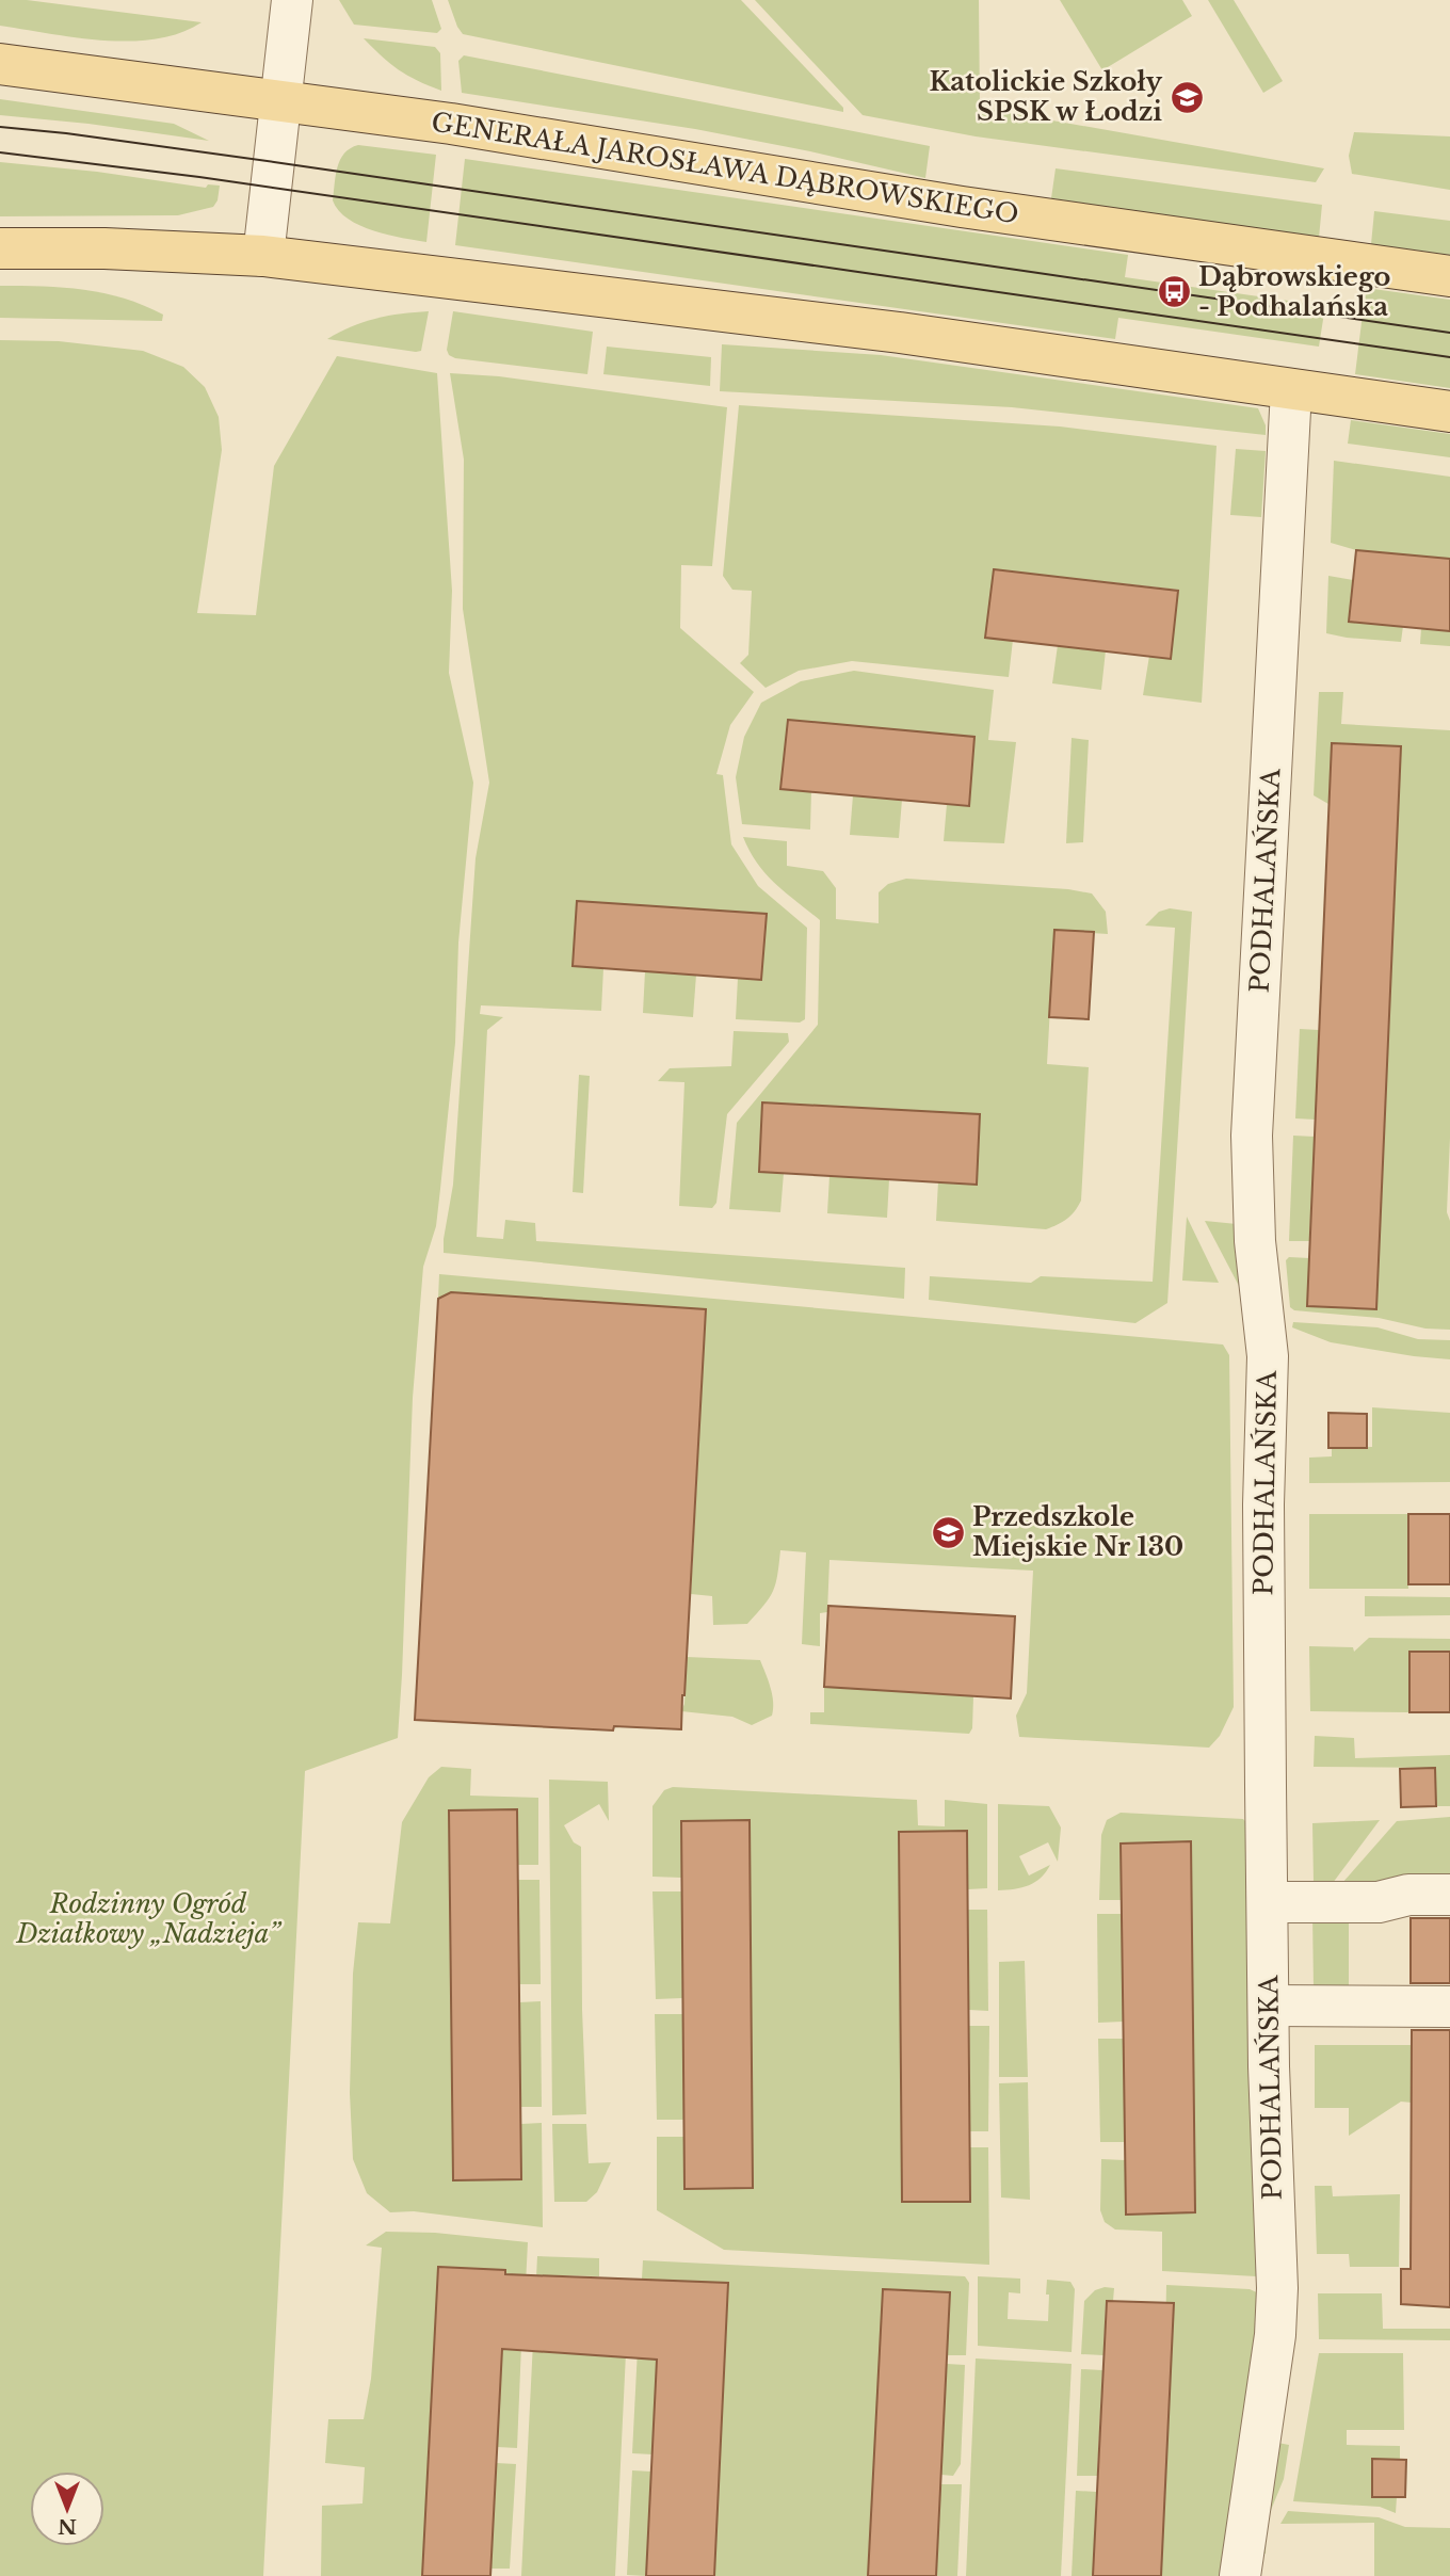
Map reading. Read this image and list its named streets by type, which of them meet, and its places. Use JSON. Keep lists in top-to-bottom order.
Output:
{
  "streets": {
    "main road": ["GENERAŁA JAROSŁAWA DĄBROWSKIEGO"],
    "street": ["PODHALAŃSKA"]
  },
  "parks": ["Rodzinny Ogród Działkowy „Nadzieja”"],
  "places": {
    "school or university": ["Katolickie Szkoły SPSK w Łodzi", "Przedszkole Miejskie Nr 130"],
    "bus stop": ["Dąbrowskiego - Podhalańska"]
  },
  "north": "bottom"
}
